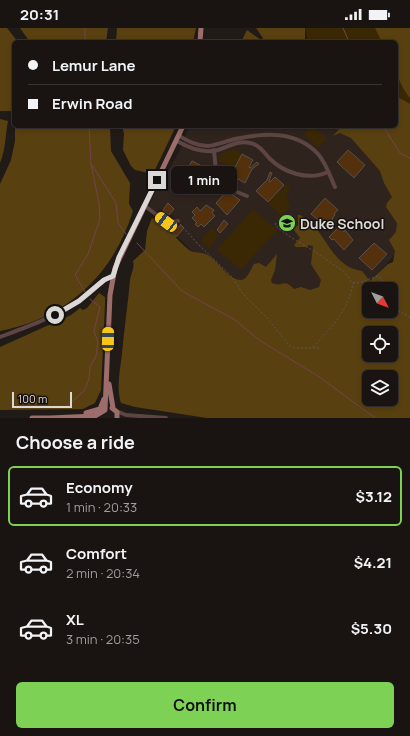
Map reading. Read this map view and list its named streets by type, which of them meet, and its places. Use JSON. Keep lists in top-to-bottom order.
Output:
{
  "places": {
    "school or university": ["Duke School"]
  },
  "scale_bar": "100 m",
  "north": "bottom right",
  "page": {
    "status": "20:31",
    "banner": ["Lemur Lane", "Erwin Road"],
    "bubble": "1 min",
    "scale": "100 m",
    "heading": "Choose a ride",
    "list": [
      {
        "name": "Economy",
        "note": "1 min · 20:33",
        "value": "$3.12"
      },
      {
        "name": "Comfort",
        "note": "2 min · 20:34",
        "value": "$4.21"
      },
      {
        "name": "XL",
        "note": "3 min · 20:35",
        "value": "$5.30"
      }
    ],
    "buttons": "Confirm"
  }
}
